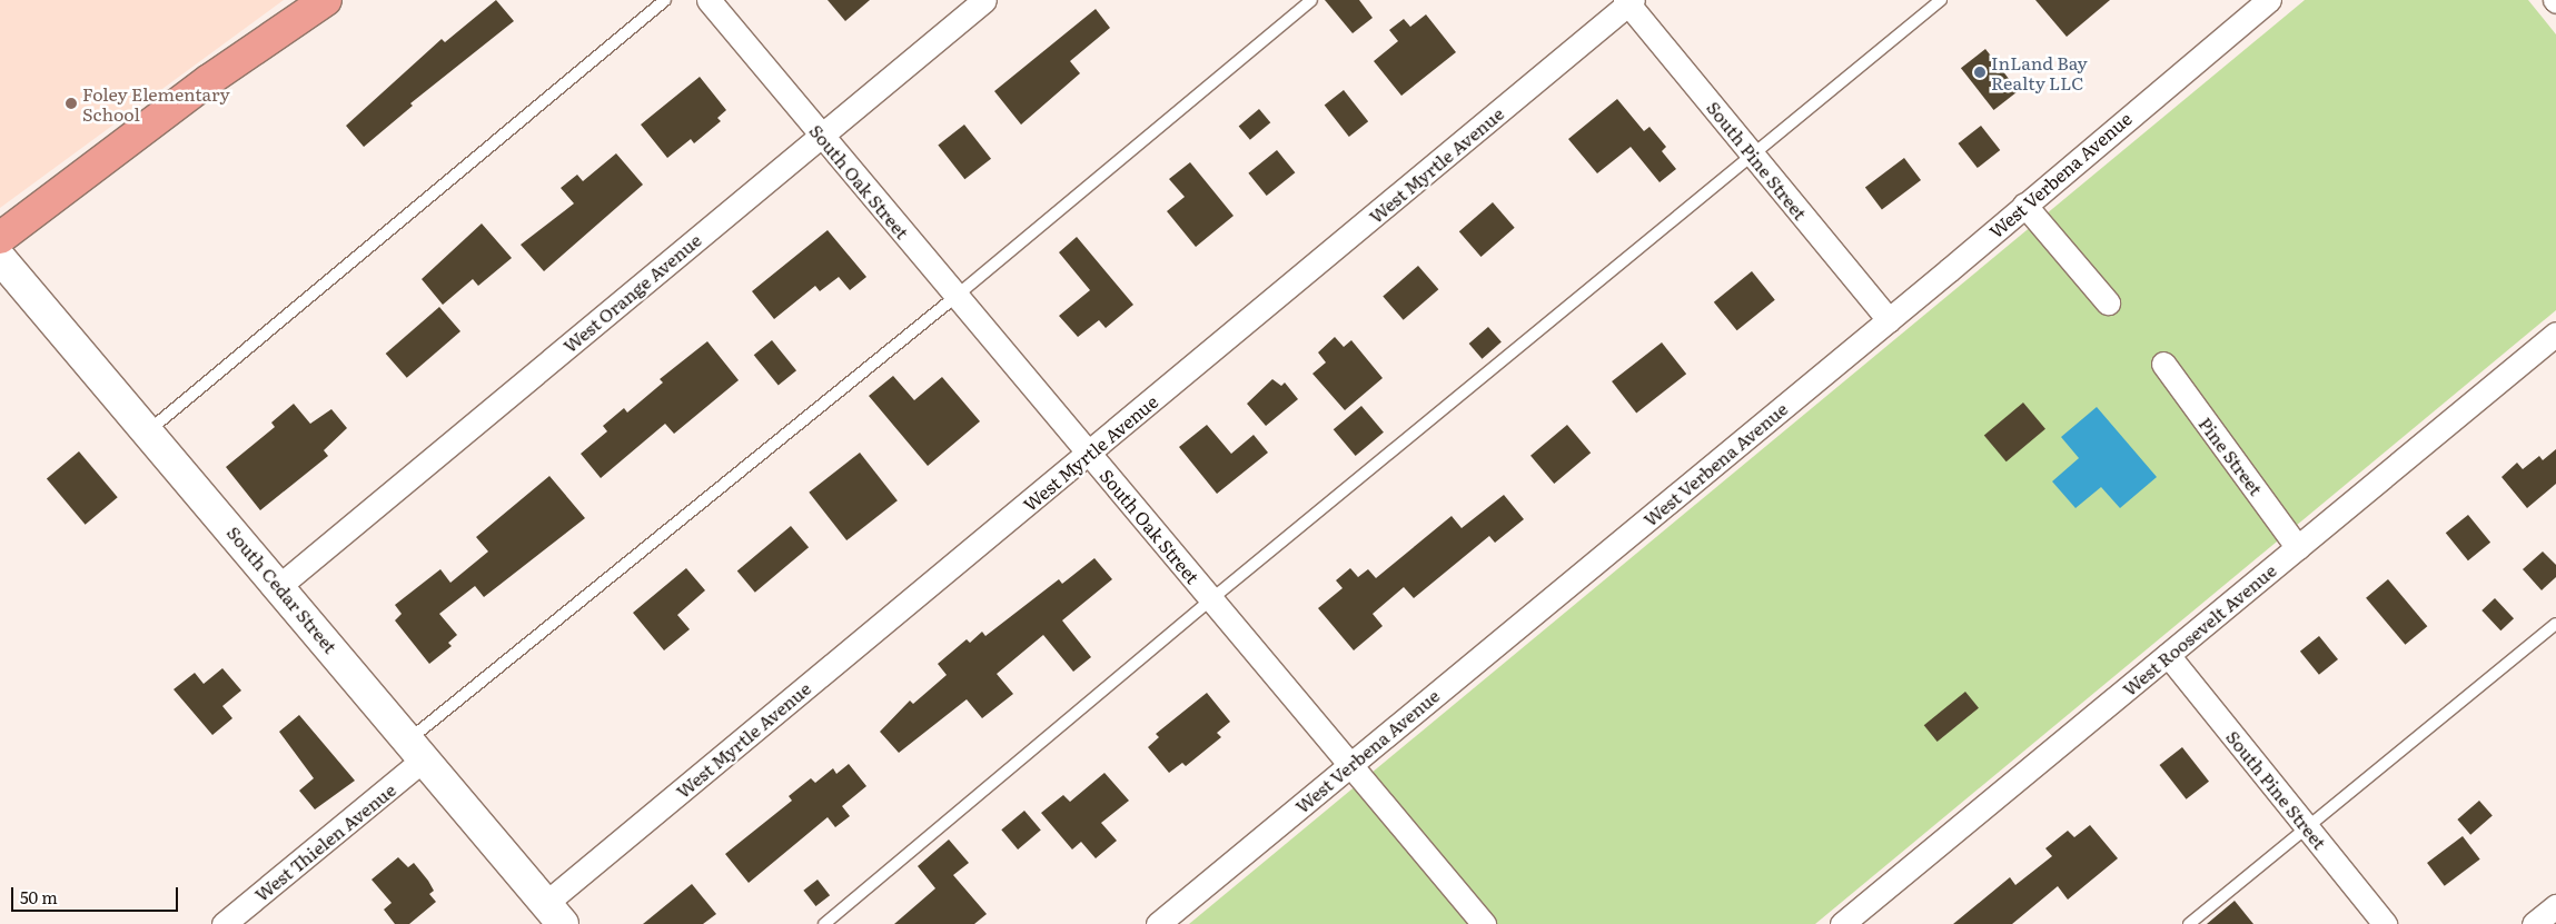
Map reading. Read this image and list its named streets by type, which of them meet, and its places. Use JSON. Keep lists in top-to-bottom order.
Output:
{
  "streets": {
    "street": [
      "South Pine Street",
      "West Myrtle Avenue",
      "West Verbena Avenue",
      "South Oak Street",
      "West Orange Avenue",
      "Pine Street",
      "South Cedar Street",
      "West Roosevelt Avenue",
      "West Thielen Avenue"
    ]
  },
  "crossings": [
    ["South Pine Street", "West Myrtle Avenue"],
    ["South Pine Street", "West Verbena Avenue"],
    ["South Pine Street", "West Roosevelt Avenue"],
    ["West Myrtle Avenue", "South Oak Street"],
    ["West Myrtle Avenue", "South Cedar Street"],
    ["West Verbena Avenue", "South Oak Street"],
    ["South Oak Street", "West Orange Avenue"],
    ["West Orange Avenue", "South Cedar Street"],
    ["Pine Street", "West Roosevelt Avenue"],
    ["South Cedar Street", "West Thielen Avenue"]
  ],
  "places": ["InLand Bay Realty LLC", "Foley Elementary School"],
  "scale_bar": "50 m"
}
